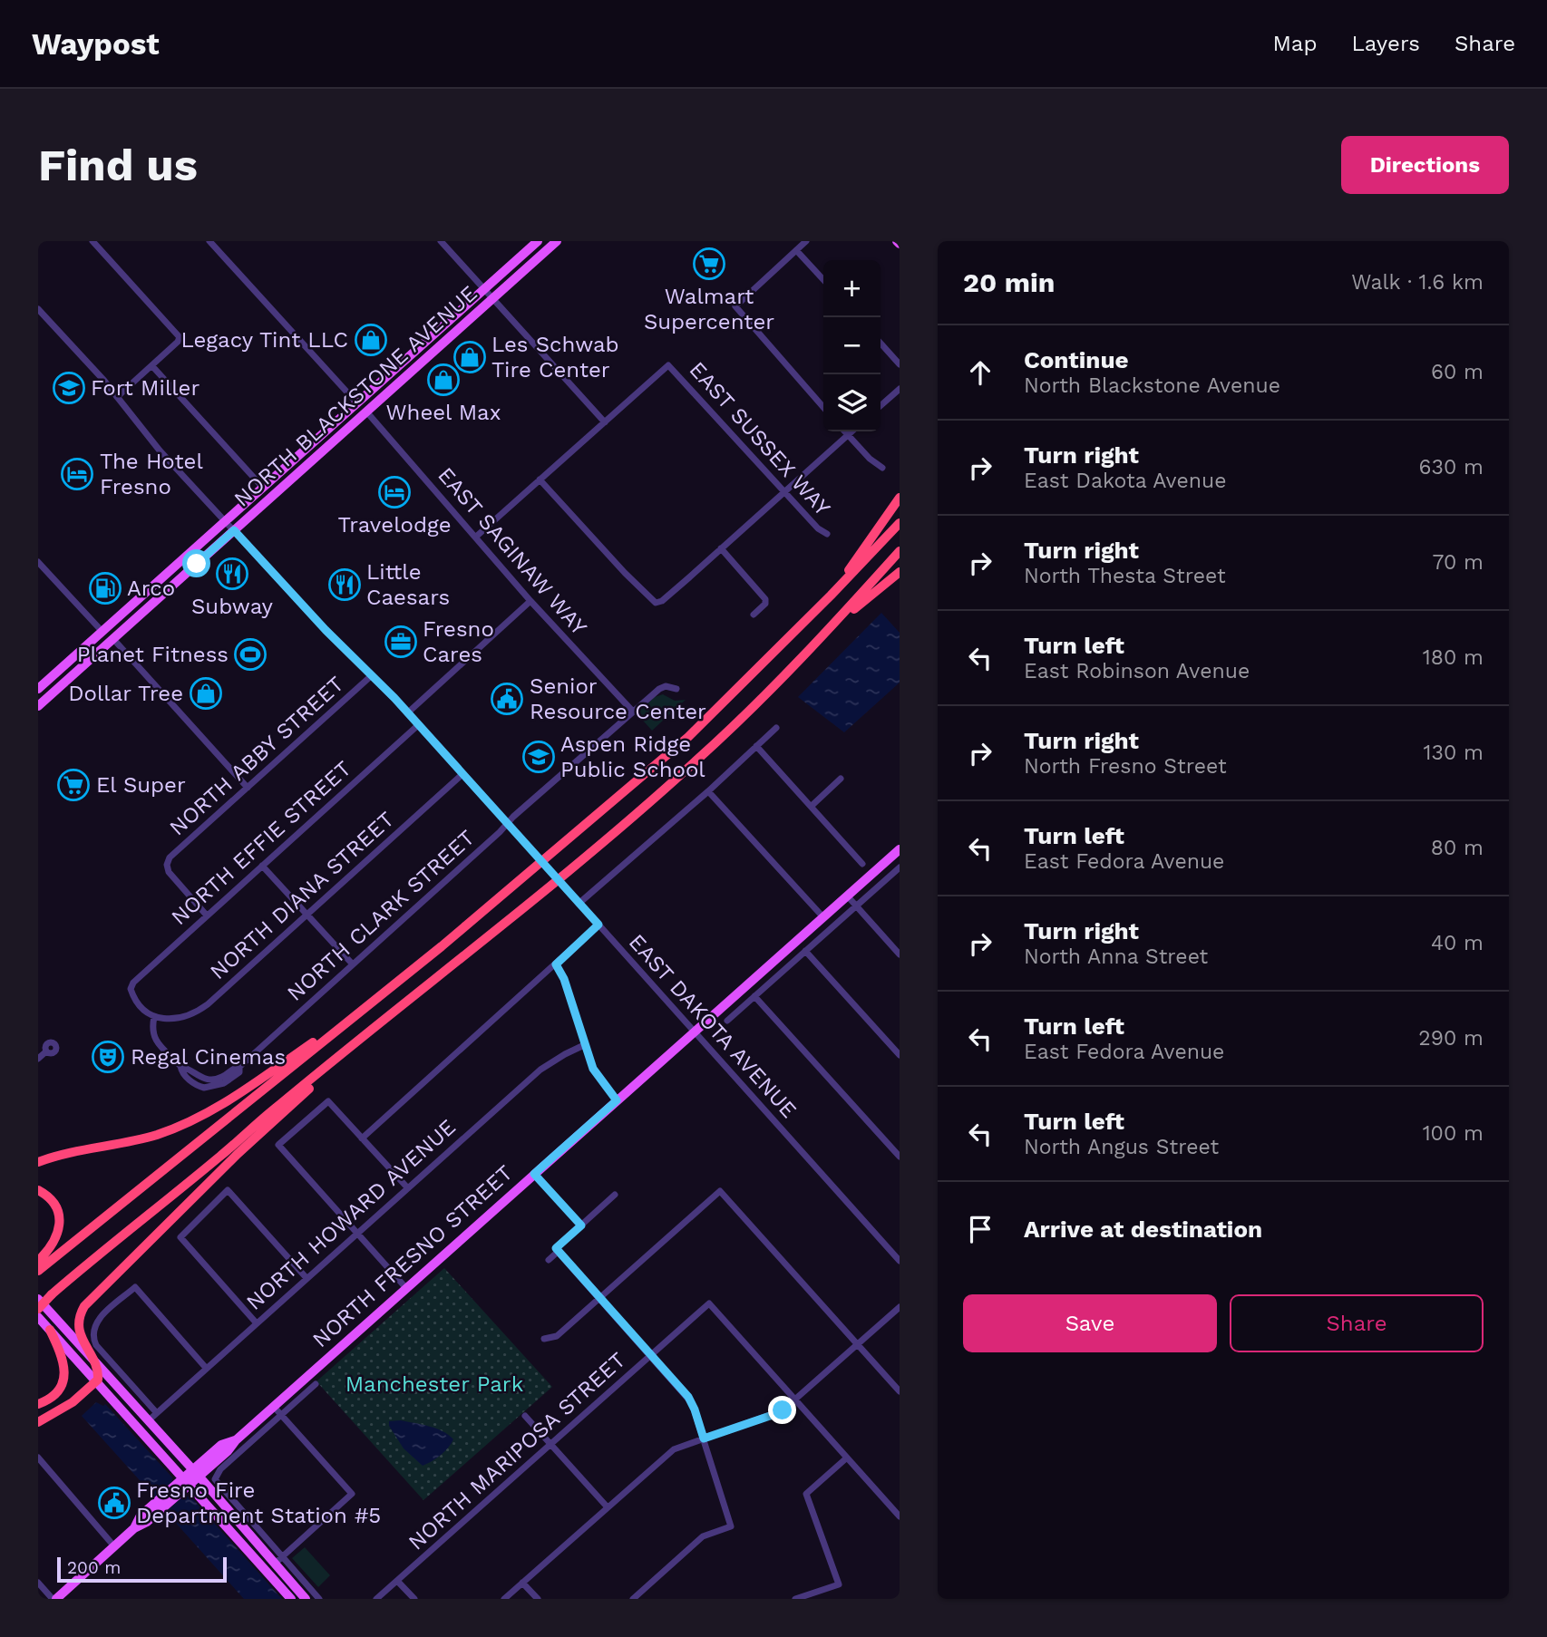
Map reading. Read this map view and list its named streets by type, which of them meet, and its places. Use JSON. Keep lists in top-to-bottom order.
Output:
{
  "streets": {
    "main road": ["NORTH BLACKSTONE AVENUE", "NORTH FRESNO STREET"],
    "street": [
      "EAST SUSSEX WAY",
      "EAST SAGINAW WAY",
      "NORTH ABBY STREET",
      "NORTH EFFIE STREET",
      "NORTH DIANA STREET",
      "NORTH CLARK STREET",
      "EAST DAKOTA AVENUE",
      "NORTH HOWARD AVENUE",
      "NORTH MARIPOSA STREET"
    ]
  },
  "crossings": [
    ["NORTH BLACKSTONE AVENUE", "EAST SAGINAW WAY"],
    ["NORTH BLACKSTONE AVENUE", "EAST DAKOTA AVENUE"],
    ["EAST SAGINAW WAY", "NORTH CLARK STREET"],
    ["NORTH ABBY STREET", "NORTH EFFIE STREET"],
    ["NORTH ABBY STREET", "EAST DAKOTA AVENUE"],
    ["NORTH EFFIE STREET", "NORTH DIANA STREET"],
    ["NORTH EFFIE STREET", "NORTH CLARK STREET"],
    ["NORTH EFFIE STREET", "EAST DAKOTA AVENUE"],
    ["NORTH DIANA STREET", "NORTH CLARK STREET"],
    ["NORTH DIANA STREET", "EAST DAKOTA AVENUE"],
    ["NORTH CLARK STREET", "EAST DAKOTA AVENUE"],
    ["EAST DAKOTA AVENUE", "NORTH FRESNO STREET"]
  ],
  "parks": ["Manchester Park"],
  "places": {
    "supermarket": ["Walmart Supercenter", "El Super"],
    "shop": [
      "Legacy Tint LLC",
      "Les Schwab Tire Center",
      "Wheel Max",
      "Dollar Tree"
    ],
    "school or university": ["Fort Miller", "Aspen Ridge Public School"],
    "hotel": ["The Hotel Fresno", "Travelodge"],
    "restaurant": ["Subway", "Little Caesars"],
    "fuel station": ["Arco"],
    "office": ["Fresno Cares"],
    "sports": ["Planet Fitness"],
    "public building": ["Senior Resource Center", "Fresno Fire Department Station #5"],
    "theatre": ["Regal Cinemas"]
  },
  "scale_bar": "200 m",
  "page": {
    "header": "Waypost",
    "nav": ["Map", "Layers", "Share"],
    "buttons": [
      "Directions",
      ["Save", "Share"]
    ],
    "title": "Find us",
    "heading": ["20 min", "Walk · 1.6 km"],
    "map_buttons": ["+", "−"],
    "list": [
      ["Continue", "North Blackstone Avenue", "60 m"],
      ["Turn right", "East Dakota Avenue", "630 m"],
      ["Turn right", "North Thesta Street", "70 m"],
      ["Turn left", "East Robinson Avenue", "180 m"],
      ["Turn right", "North Fresno Street", "130 m"],
      ["Turn left", "East Fedora Avenue", "80 m"],
      ["Turn right", "North Anna Street", "40 m"],
      ["Turn left", "East Fedora Avenue", "290 m"],
      ["Turn left", "North Angus Street", "100 m"],
      "Arrive at destination"
    ],
    "scale": "200 m"
  }
}
